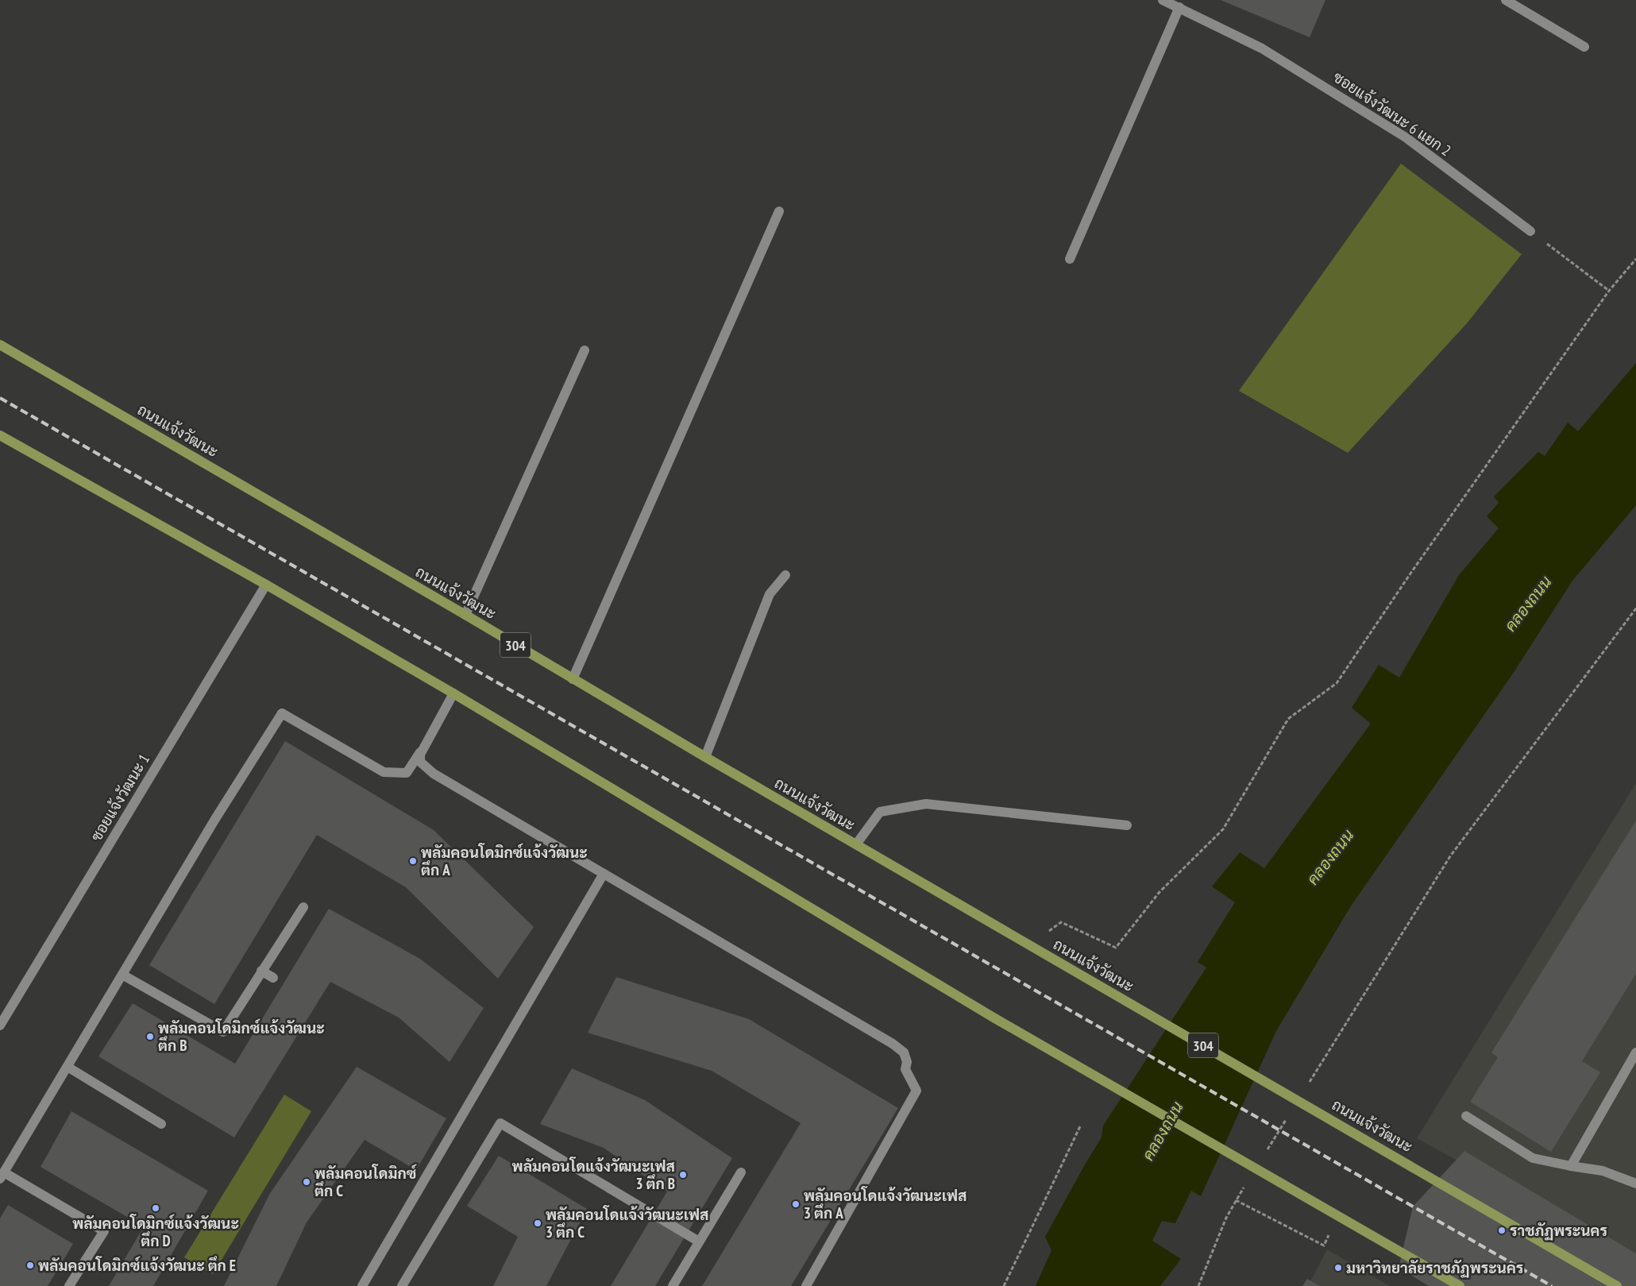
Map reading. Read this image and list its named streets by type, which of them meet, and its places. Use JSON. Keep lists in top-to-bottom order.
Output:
{
  "streets": {
    "main road": ["ถนนแจ้งวัฒนะ", "304"],
    "street": ["ซอยแจ้งวัฒนะ 6 แยก 2", "ซอยแจ้งวัฒนะ 1"]
  },
  "water": ["คลองถนน"],
  "places": [
    "พลัมคอนโดมิกซ์แจ้งวัฒนะ ตึก A",
    "พลัมคอนโดมิกซ์แจ้งวัฒนะ ตึก B",
    "พลัมคอนโดแจ้งวัฒนะเฟส 3 ตึก B",
    "พลัมคอนโดมิกซ์ ตึก C",
    "พลัมคอนโดแจ้งวัฒนะเฟส 3 ตึก A",
    "พลัมคอนโดมิกซ์แจ้งวัฒนะ ตึก D",
    "พลัมคอนโดแจ้งวัฒนะเฟส 3 ตึก C",
    "ราชภัฏพระนคร",
    "พลัมคอนโดมิกซ์แจ้งวัฒนะ ตึก E",
    "มหาวิทยาลัยราชภัฏพระนคร"
  ]
}
